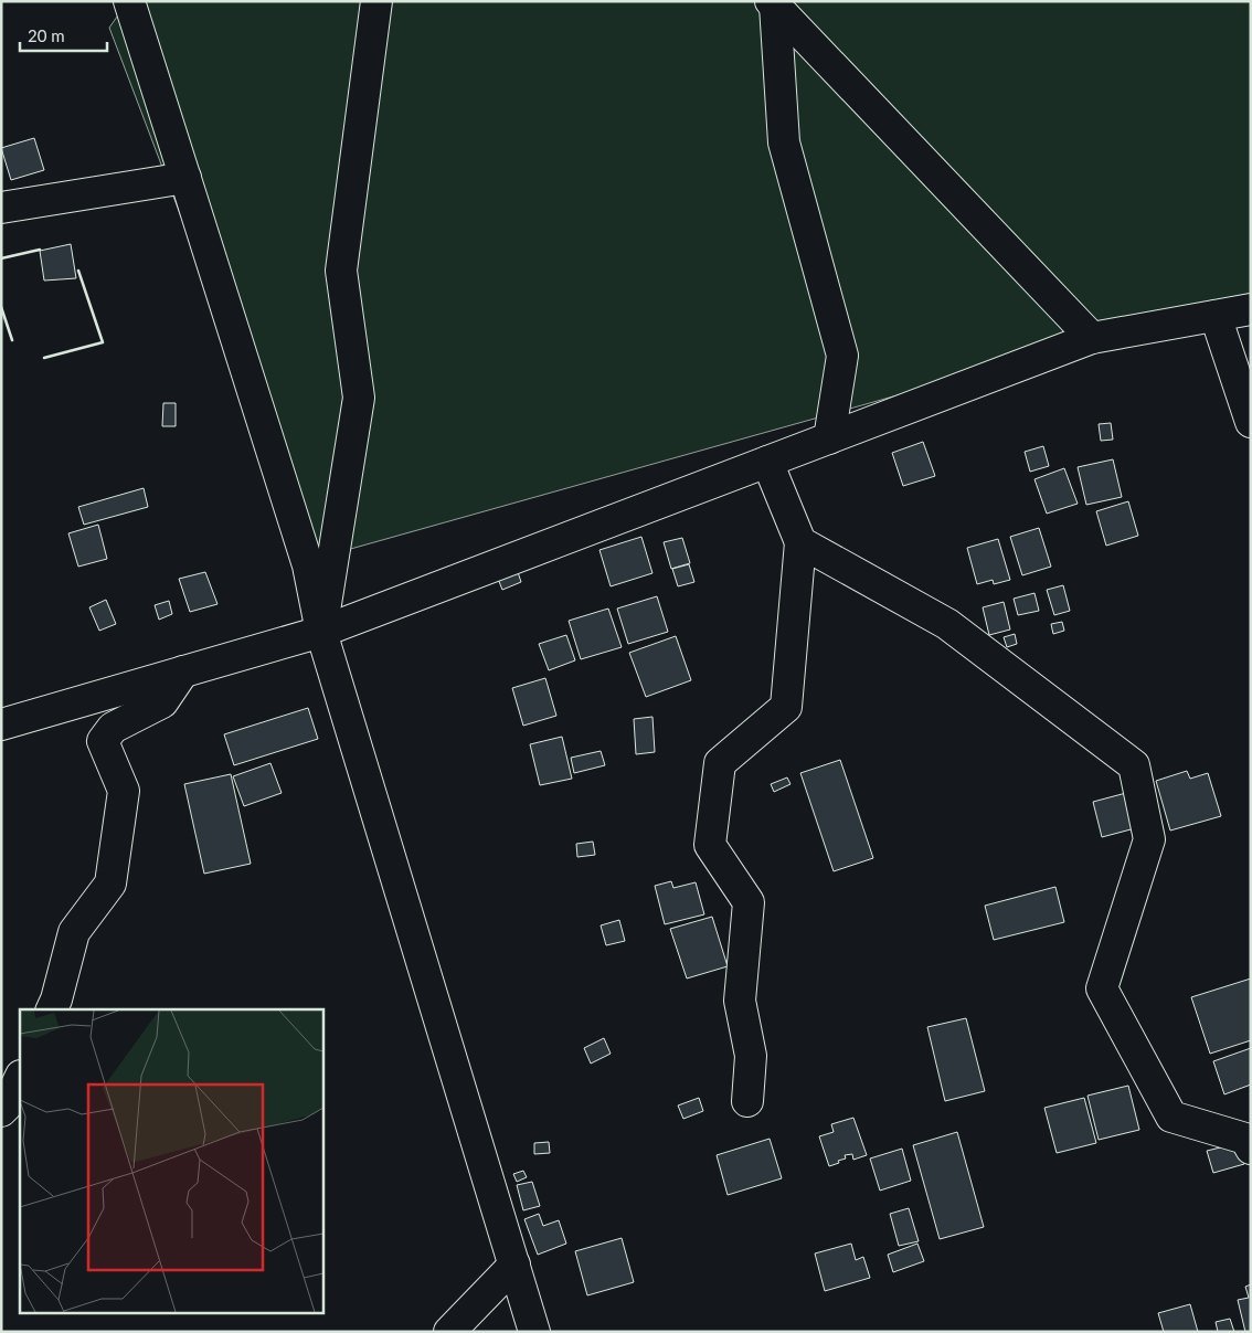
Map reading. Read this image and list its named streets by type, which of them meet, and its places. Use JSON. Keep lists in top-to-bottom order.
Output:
{
  "scale_bar": "20 m"
}
